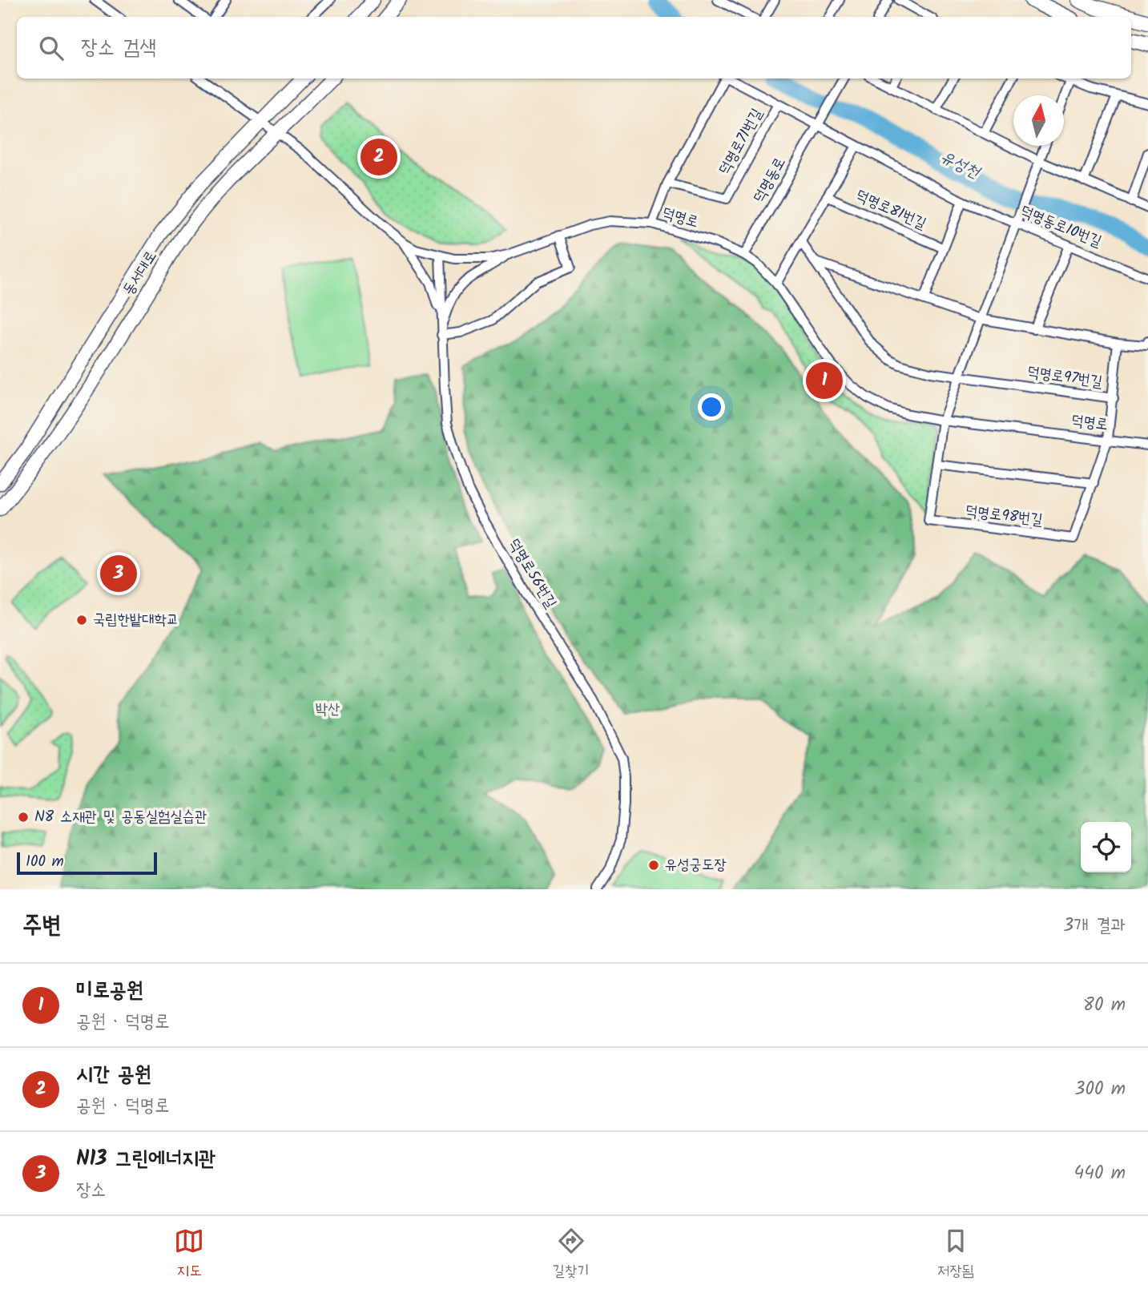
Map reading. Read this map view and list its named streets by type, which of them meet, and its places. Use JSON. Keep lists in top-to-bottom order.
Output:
{
  "streets": {
    "street": [
      "덕명로71번길",
      "덕명동로",
      "덕명로81번길",
      "덕명로",
      "덕명동로10번길",
      "동서대로",
      "덕명로97번길",
      "덕명로98번길",
      "덕명로56번길"
    ]
  },
  "crossings": [
    ["덕명로71번길", "덕명동로"],
    ["덕명로71번길", "덕명로"],
    ["덕명로71번길", "덕명동로10번길"],
    ["덕명동로", "덕명로"],
    ["덕명동로", "덕명동로10번길"],
    ["덕명로", "동서대로"],
    ["덕명로", "덕명로98번길"],
    ["덕명로", "덕명로56번길"],
    ["덕명로97번길", "덕명로98번길"]
  ],
  "water": ["유성천"],
  "parks": ["박산"],
  "places": ["국립한밭대학교", "N8 소재관 및 공동실험실습관", "유성궁도장"],
  "scale_bar": "100 m",
  "north": "top",
  "page": {
    "search": "장소 검색",
    "pins": ["2", "1", "3"],
    "scale": "100 m",
    "heading": ["주변", "3개 결과"],
    "list": [
      {
        "mark": "1",
        "name": "미로공원",
        "note": "공원 · 덕명로",
        "value": "80 m"
      },
      {
        "mark": "2",
        "name": "시간 공원",
        "note": "공원 · 덕명로",
        "value": "300 m"
      },
      {
        "mark": "3",
        "name": "N13 그린에너지관",
        "note": "장소",
        "value": "440 m"
      }
    ],
    "nav": ["지도", "길찾기", "저장됨"]
  }
}
